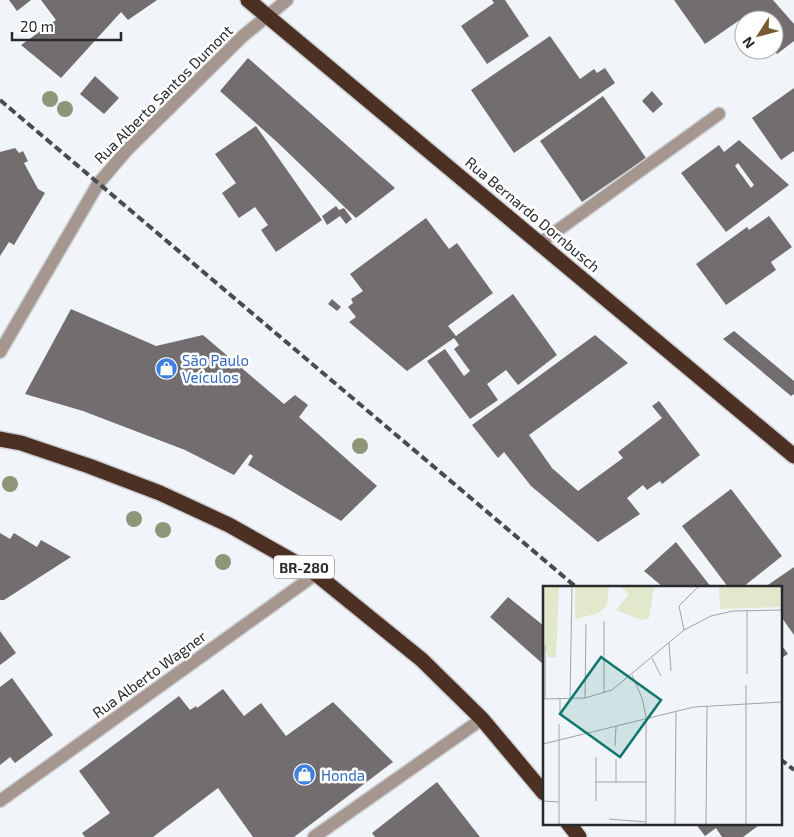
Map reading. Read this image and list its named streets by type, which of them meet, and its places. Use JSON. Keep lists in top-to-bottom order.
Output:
{
  "streets": {
    "highway": ["Rua Bernardo Dornbusch", "BR-280"],
    "street": ["Rua Alberto Santos Dumont", "Rua Alberto Wagner"]
  },
  "crossings": [
    ["Rua Alberto Santos Dumont", "Rua Bernardo Dornbusch"],
    ["BR-280", "Rua Alberto Wagner"]
  ],
  "places": {
    "shop": ["São Paulo Veículos", "Honda"]
  },
  "scale_bar": "20 m",
  "north": "bottom left"
}
